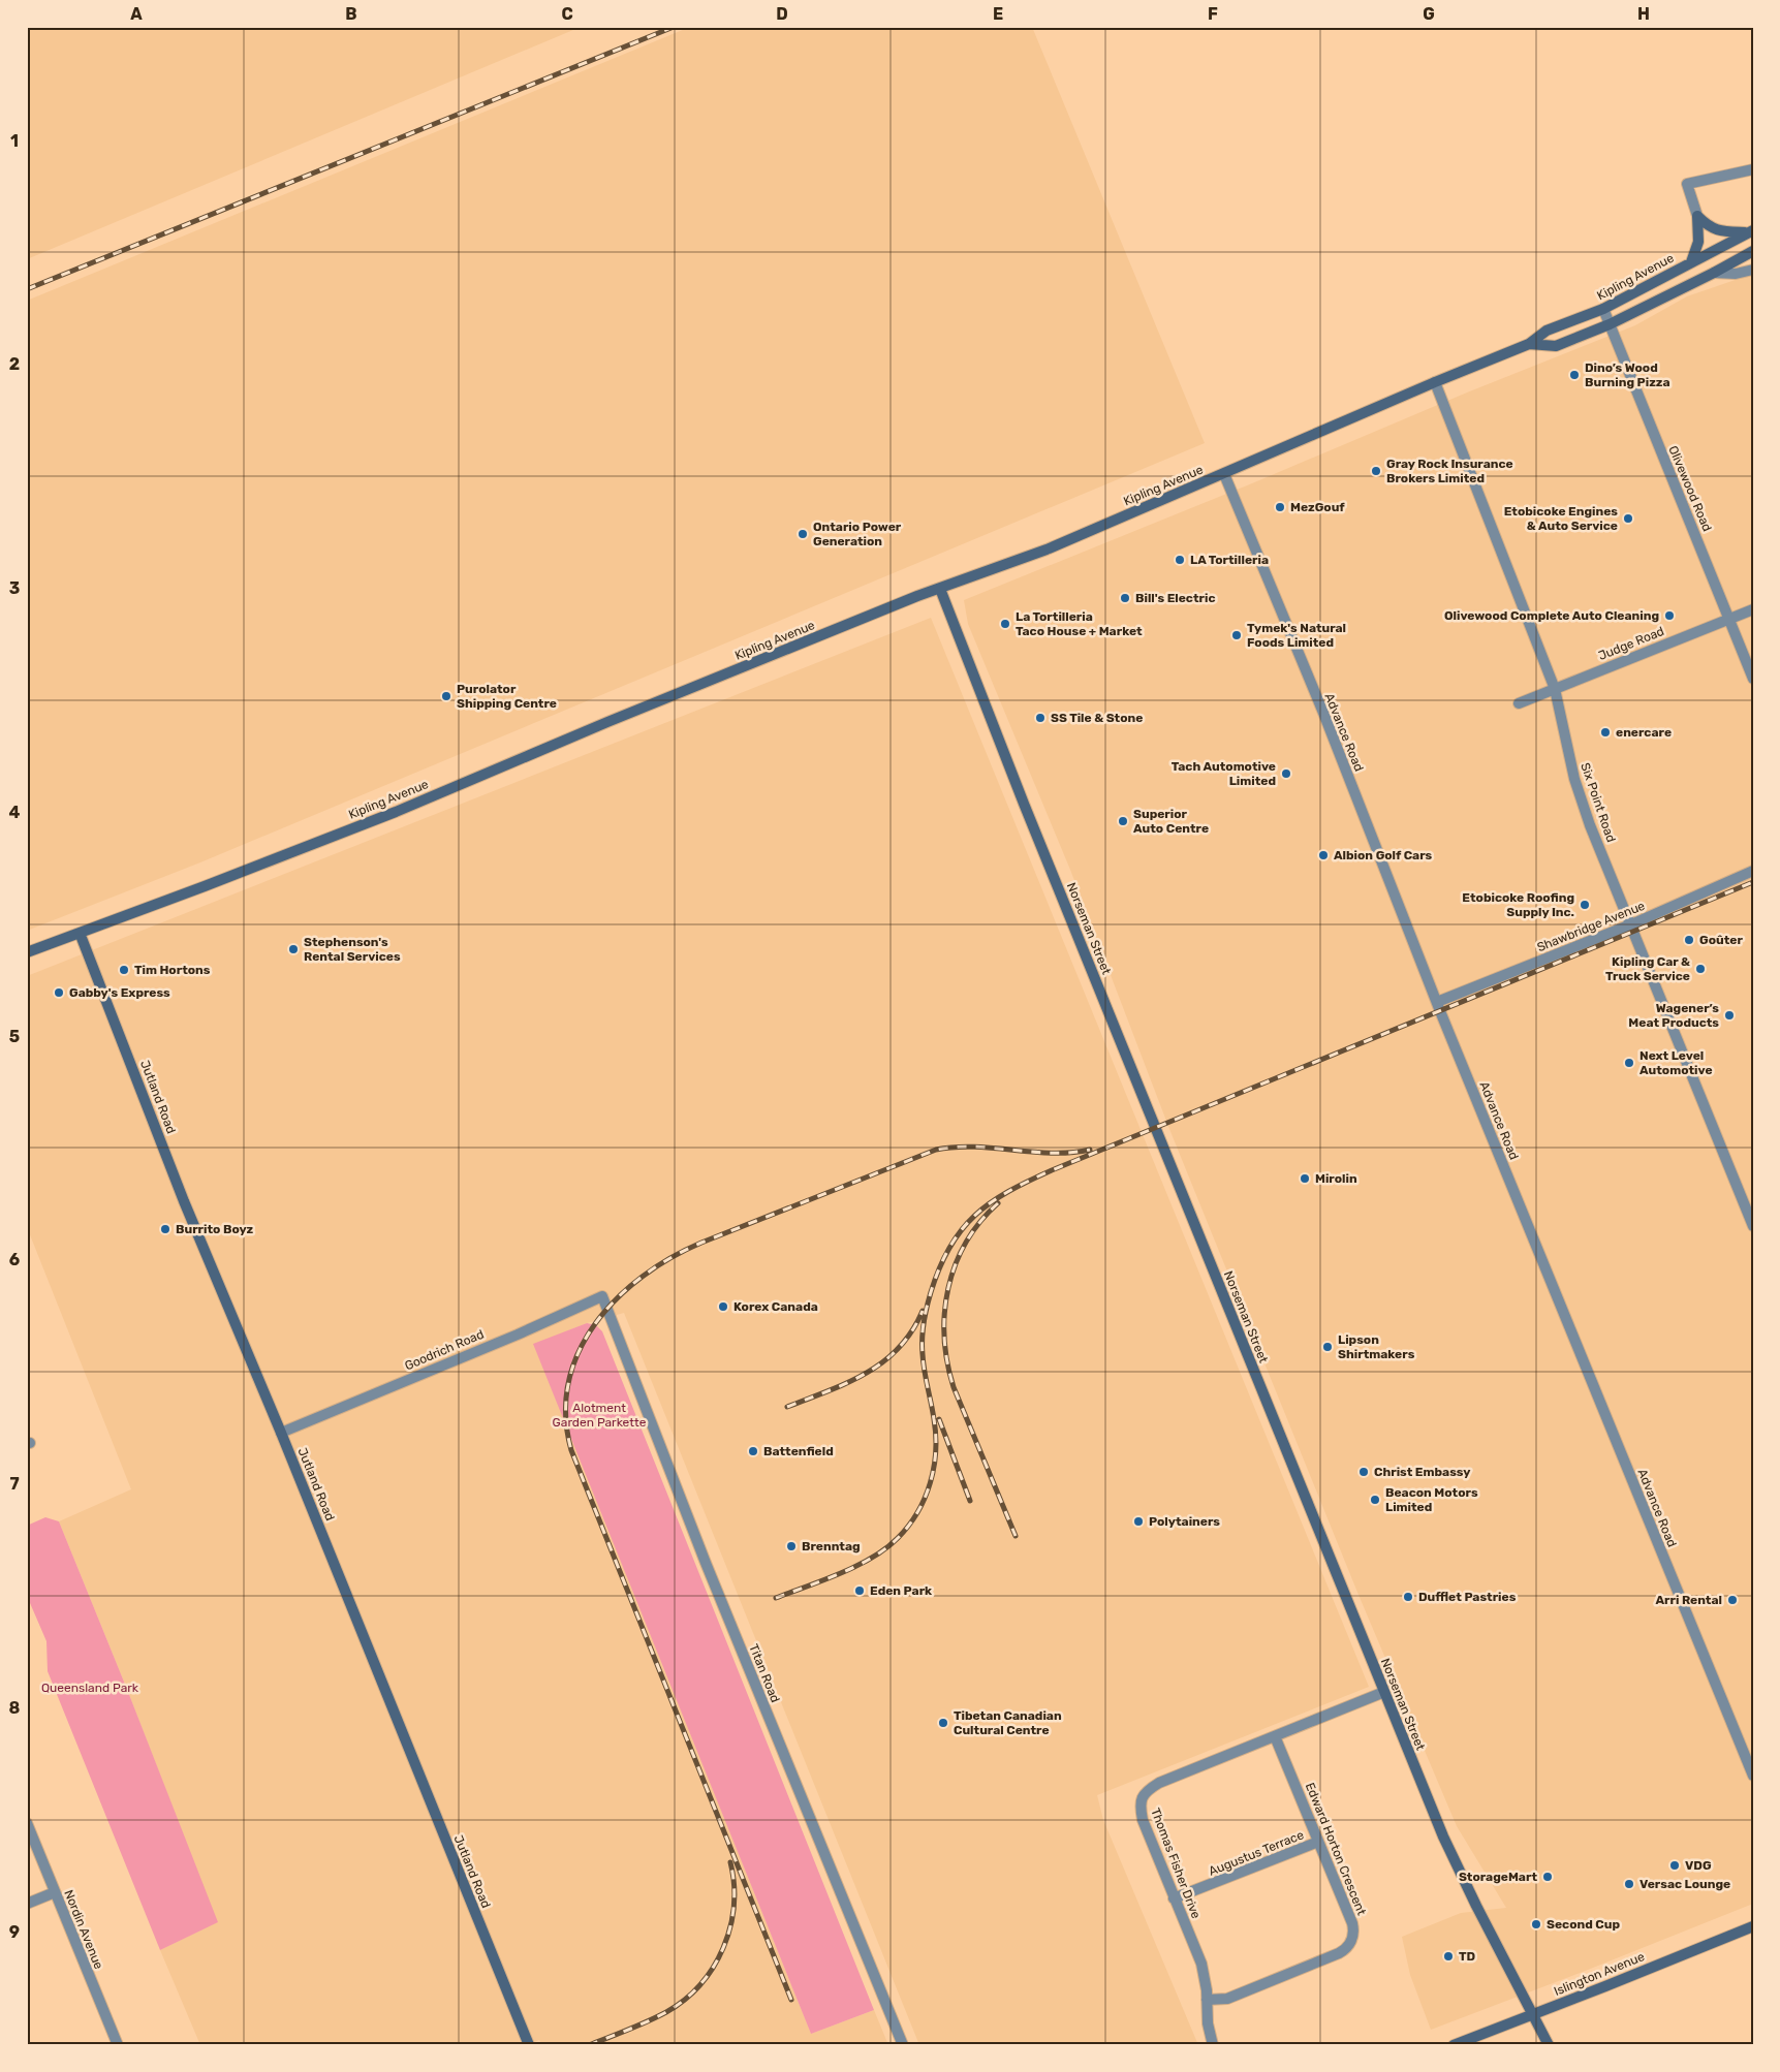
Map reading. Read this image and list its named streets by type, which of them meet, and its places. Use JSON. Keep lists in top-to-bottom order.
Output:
{
  "streets": {
    "street": [
      "Kipling Avenue",
      "Olivewood Road",
      "Judge Road",
      "Advance Road",
      "Six Point Road",
      "Shawbridge Avenue",
      "Norseman Street",
      "Jutland Road",
      "Goodrich Road",
      "Titan Road",
      "Edward Horton Crescent",
      "Augustus Terrace",
      "Thomas Fisher Drive",
      "Nordin Avenue",
      "Islington Avenue"
    ]
  },
  "crossings": [
    ["Kipling Avenue", "Olivewood Road"],
    ["Kipling Avenue", "Advance Road"],
    ["Kipling Avenue", "Six Point Road"],
    ["Kipling Avenue", "Norseman Street"],
    ["Kipling Avenue", "Jutland Road"],
    ["Olivewood Road", "Judge Road"],
    ["Judge Road", "Six Point Road"],
    ["Advance Road", "Shawbridge Avenue"],
    ["Six Point Road", "Shawbridge Avenue"],
    ["Norseman Street", "Thomas Fisher Drive"],
    ["Norseman Street", "Islington Avenue"],
    ["Jutland Road", "Goodrich Road"],
    ["Goodrich Road", "Titan Road"],
    ["Edward Horton Crescent", "Augustus Terrace"],
    ["Edward Horton Crescent", "Thomas Fisher Drive"],
    ["Augustus Terrace", "Thomas Fisher Drive"]
  ],
  "parks": ["Alotment Garden Parkette", "Queensland Park"],
  "places": [
    "Dino’s Wood Burning Pizza",
    "Gray Rock Insurance Brokers Limited",
    "MezGouf",
    "Etobicoke Engines & Auto Service",
    "Ontario Power Generation",
    "LA Tortilleria",
    "Bill's Electric",
    "Olivewood Complete Auto Cleaning",
    "La Tortilleria Taco House + Market",
    "Tymek's Natural Foods Limited",
    "Purolator Shipping Centre",
    "SS Tile & Stone",
    "enercare",
    "Tach Automotive Limited",
    "Superior Auto Centre",
    "Albion Golf Cars",
    "Etobicoke Roofing Supply Inc.",
    "Goûter",
    "Stephenson's Rental Services",
    "Kipling Car & Truck Service",
    "Tim Hortons",
    "Gabby's Express",
    "Wagener’s Meat Products",
    "Next Level Automotive",
    "Mirolin",
    "Burrito Boyz",
    "Korex Canada",
    "Lipson Shirtmakers",
    "Battenfield",
    "Christ Embassy",
    "Beacon Motors Limited",
    "Polytainers",
    "Brenntag",
    "Eden Park",
    "Dufflet Pastries",
    "Arri Rental",
    "Tibetan Canadian Cultural Centre",
    "VDG",
    "StorageMart",
    "Versac Lounge",
    "Second Cup",
    "TD"
  ],
  "grid": {
    "columns": [
      "A",
      "B",
      "C",
      "D",
      "E",
      "F",
      "G",
      "H"
    ],
    "rows": [
      "1",
      "2",
      "3",
      "4",
      "5",
      "6",
      "7",
      "8",
      "9"
    ]
  }
}
